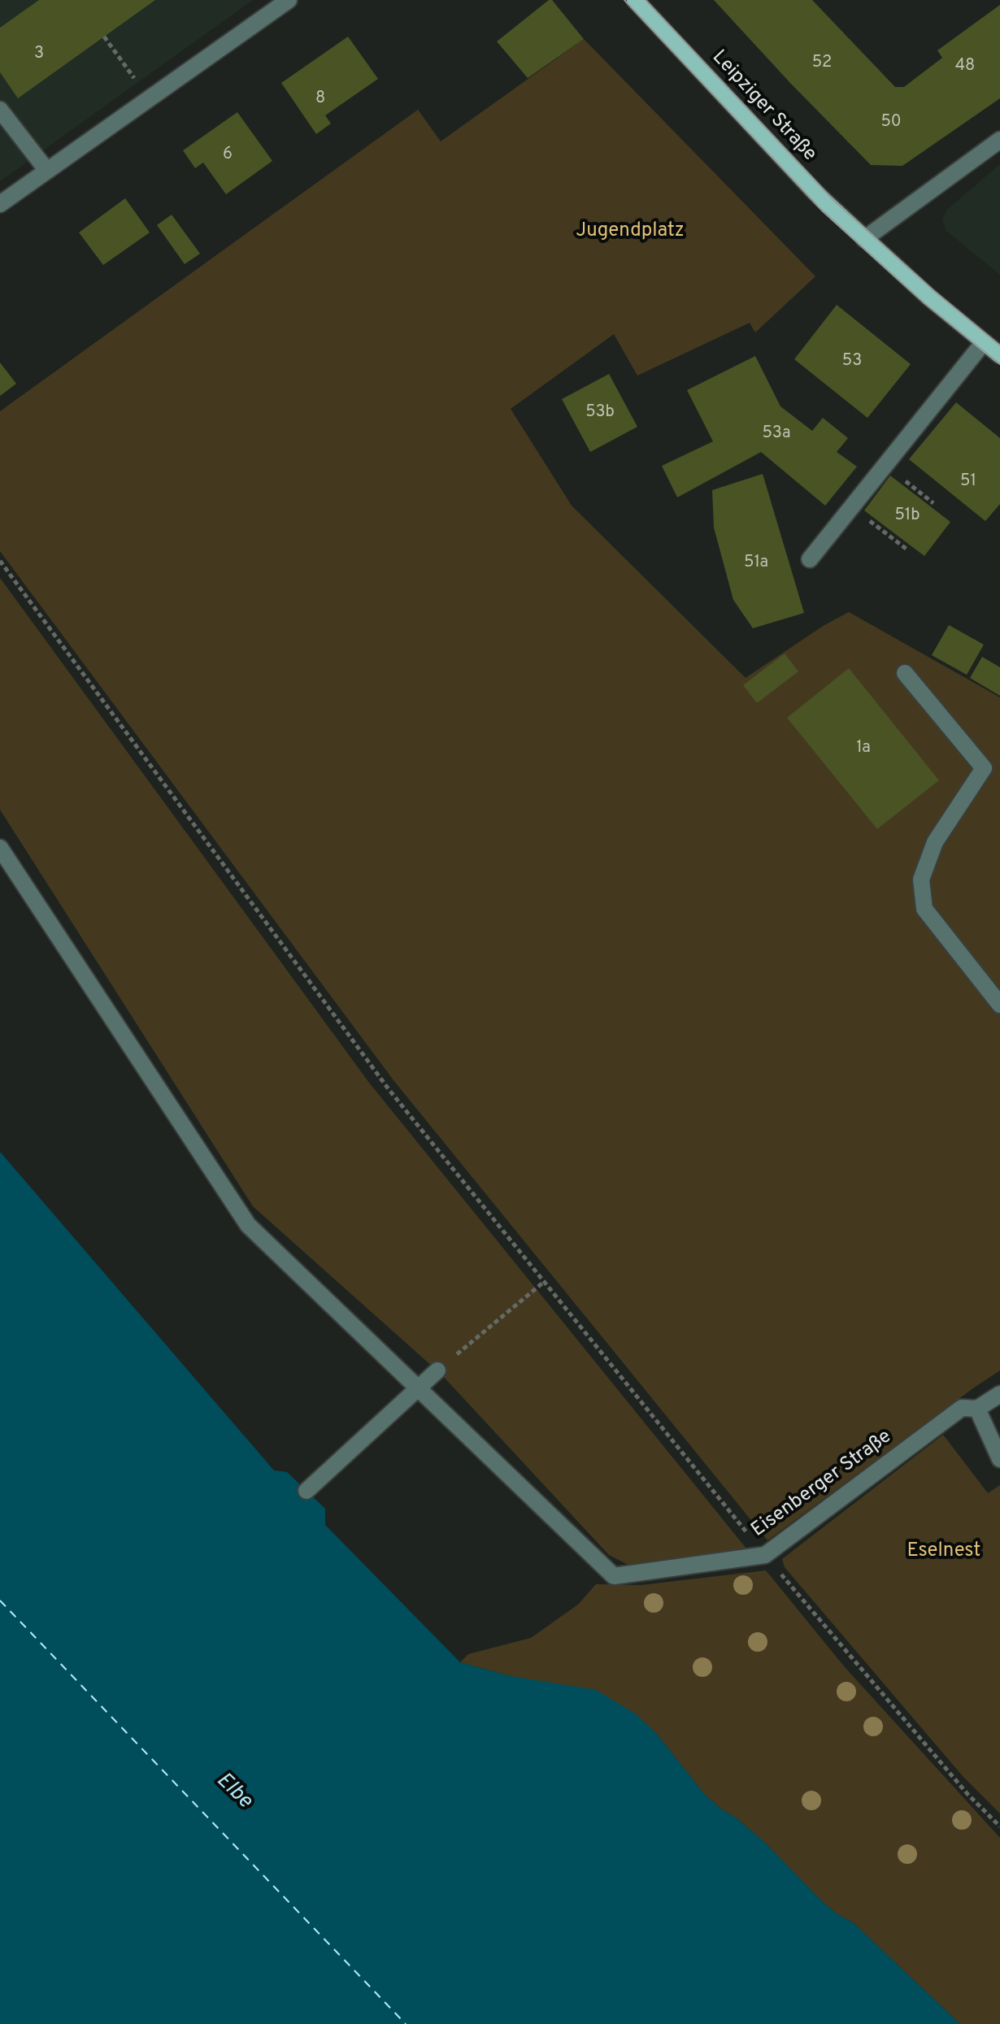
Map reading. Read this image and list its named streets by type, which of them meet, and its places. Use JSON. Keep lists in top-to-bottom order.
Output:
{
  "streets": {
    "main road": ["Leipziger Straße"],
    "street": ["Eisenberger Straße"]
  },
  "water": ["Elbe"],
  "parks": ["Jugendplatz", "Eselnest"],
  "house_numbers": [
    "3",
    "52",
    "48",
    "8",
    "50",
    "6",
    "53",
    "53b",
    "53a",
    "51",
    "51b",
    "51a",
    "1a"
  ]
}
